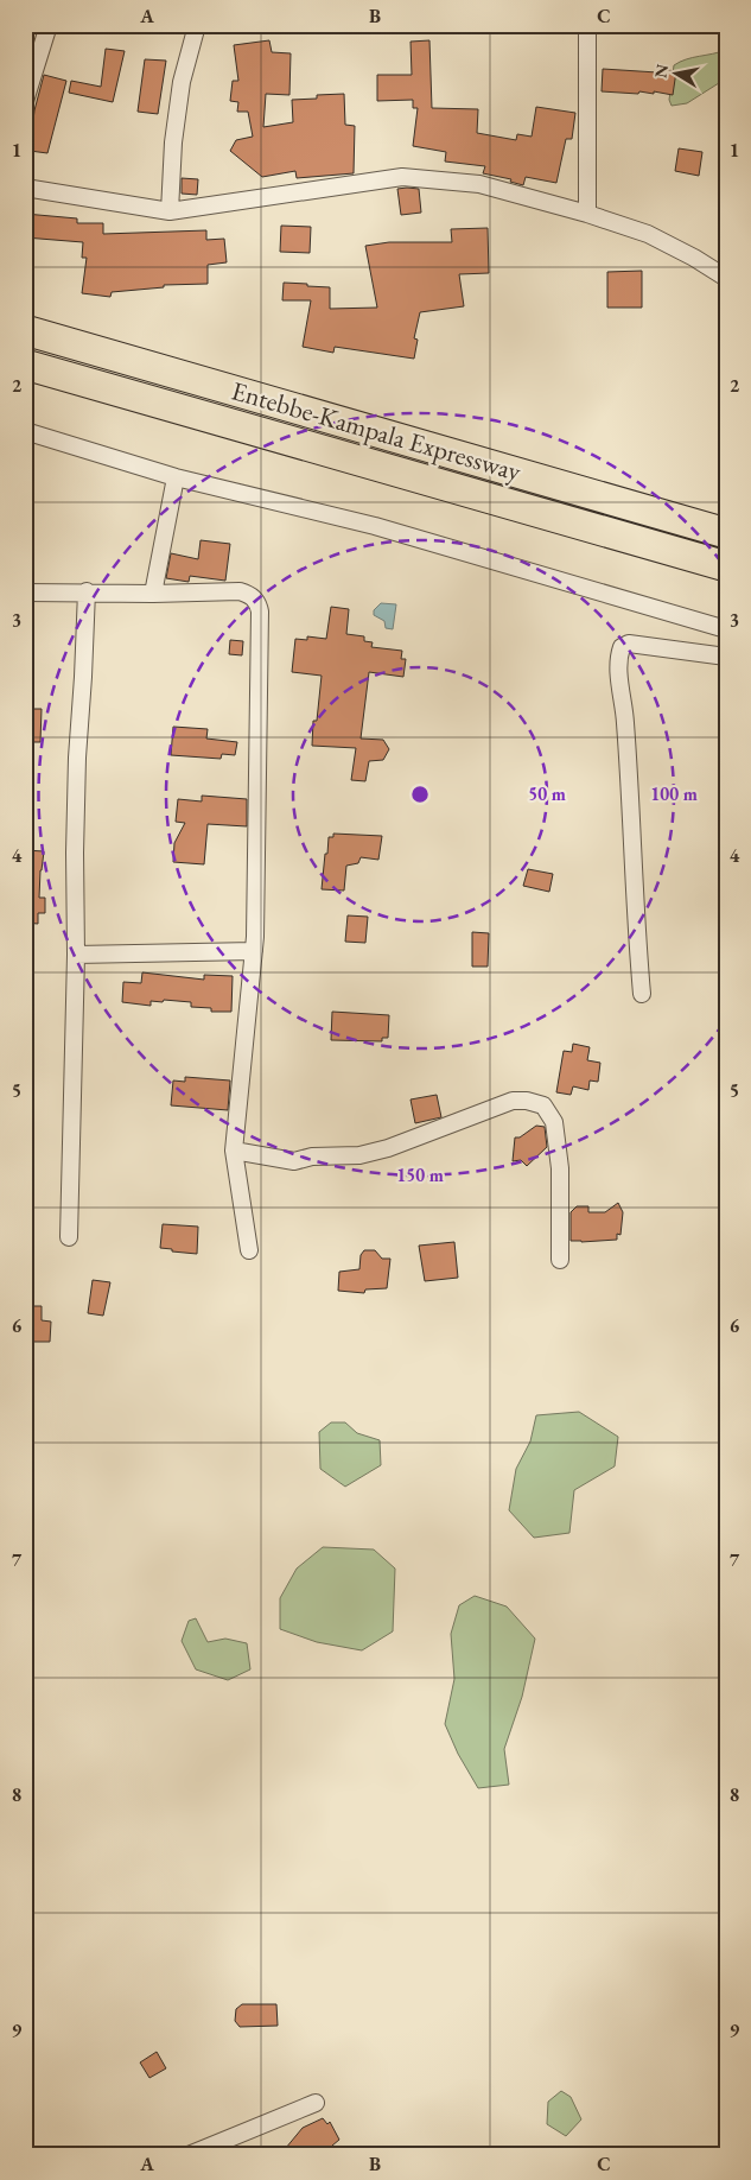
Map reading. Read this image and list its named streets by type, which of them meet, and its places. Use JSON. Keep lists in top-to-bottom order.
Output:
{
  "streets": {
    "highway": ["Entebbe-Kampala Expressway"]
  },
  "north": "left",
  "grid": {
    "columns": ["A", "B", "C"],
    "rows": [
      "1",
      "2",
      "3",
      "4",
      "5",
      "6",
      "7",
      "8",
      "9"
    ]
  },
  "rings": ["50 m", "100 m", "150 m"]
}
